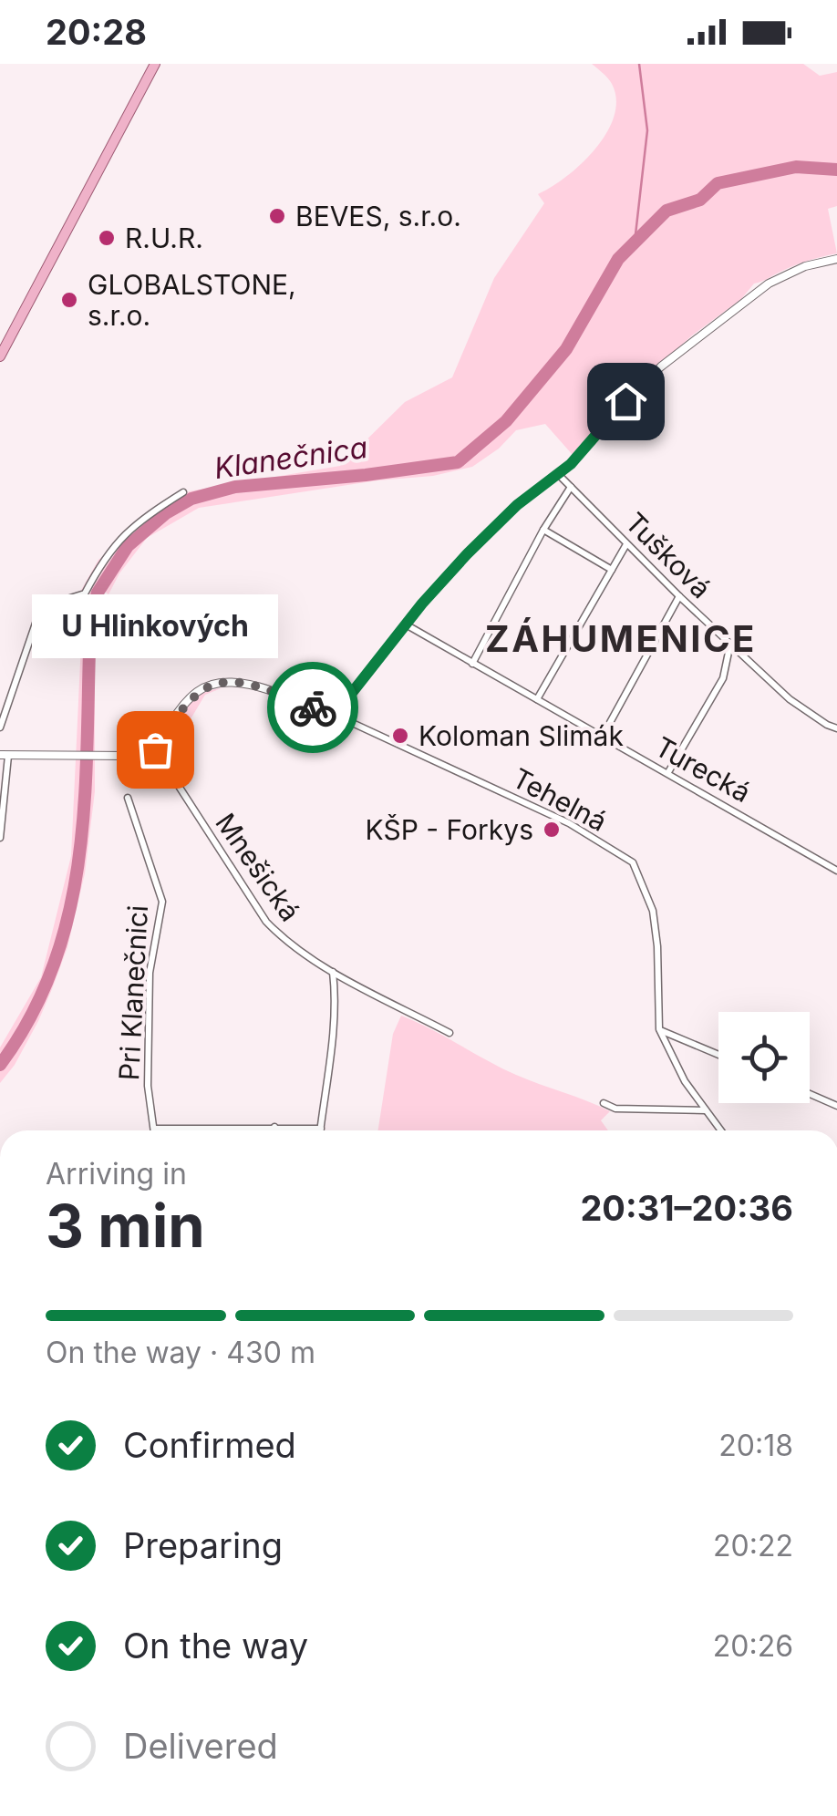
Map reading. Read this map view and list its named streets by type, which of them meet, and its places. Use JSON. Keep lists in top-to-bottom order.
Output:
{
  "streets": {
    "street": [
      "Tušková",
      "Turecká",
      "Tehelná",
      "Mnešická",
      "Pri Klanečnici"
    ]
  },
  "crossings": [
    ["Tehelná", "Mnešická"]
  ],
  "districts": ["ZÁHUMENICE"],
  "water": ["Klanečnica"],
  "places": [
    "BEVES, s.r.o.",
    "R.U.R.",
    "GLOBALSTONE, s.r.o.",
    "Koloman Slimák",
    "U Hlinkových",
    "KŠP - Forkys"
  ],
  "page": {
    "status": "20:28",
    "bubble": "U Hlinkových",
    "heading": ["3 min", "Arriving in", "20:31–20:36"],
    "bar": "On the way · 430 m",
    "list": [
      ["Confirmed", "20:18"],
      ["Preparing", "20:22"],
      ["On the way", "20:26"],
      "Delivered"
    ]
  }
}
